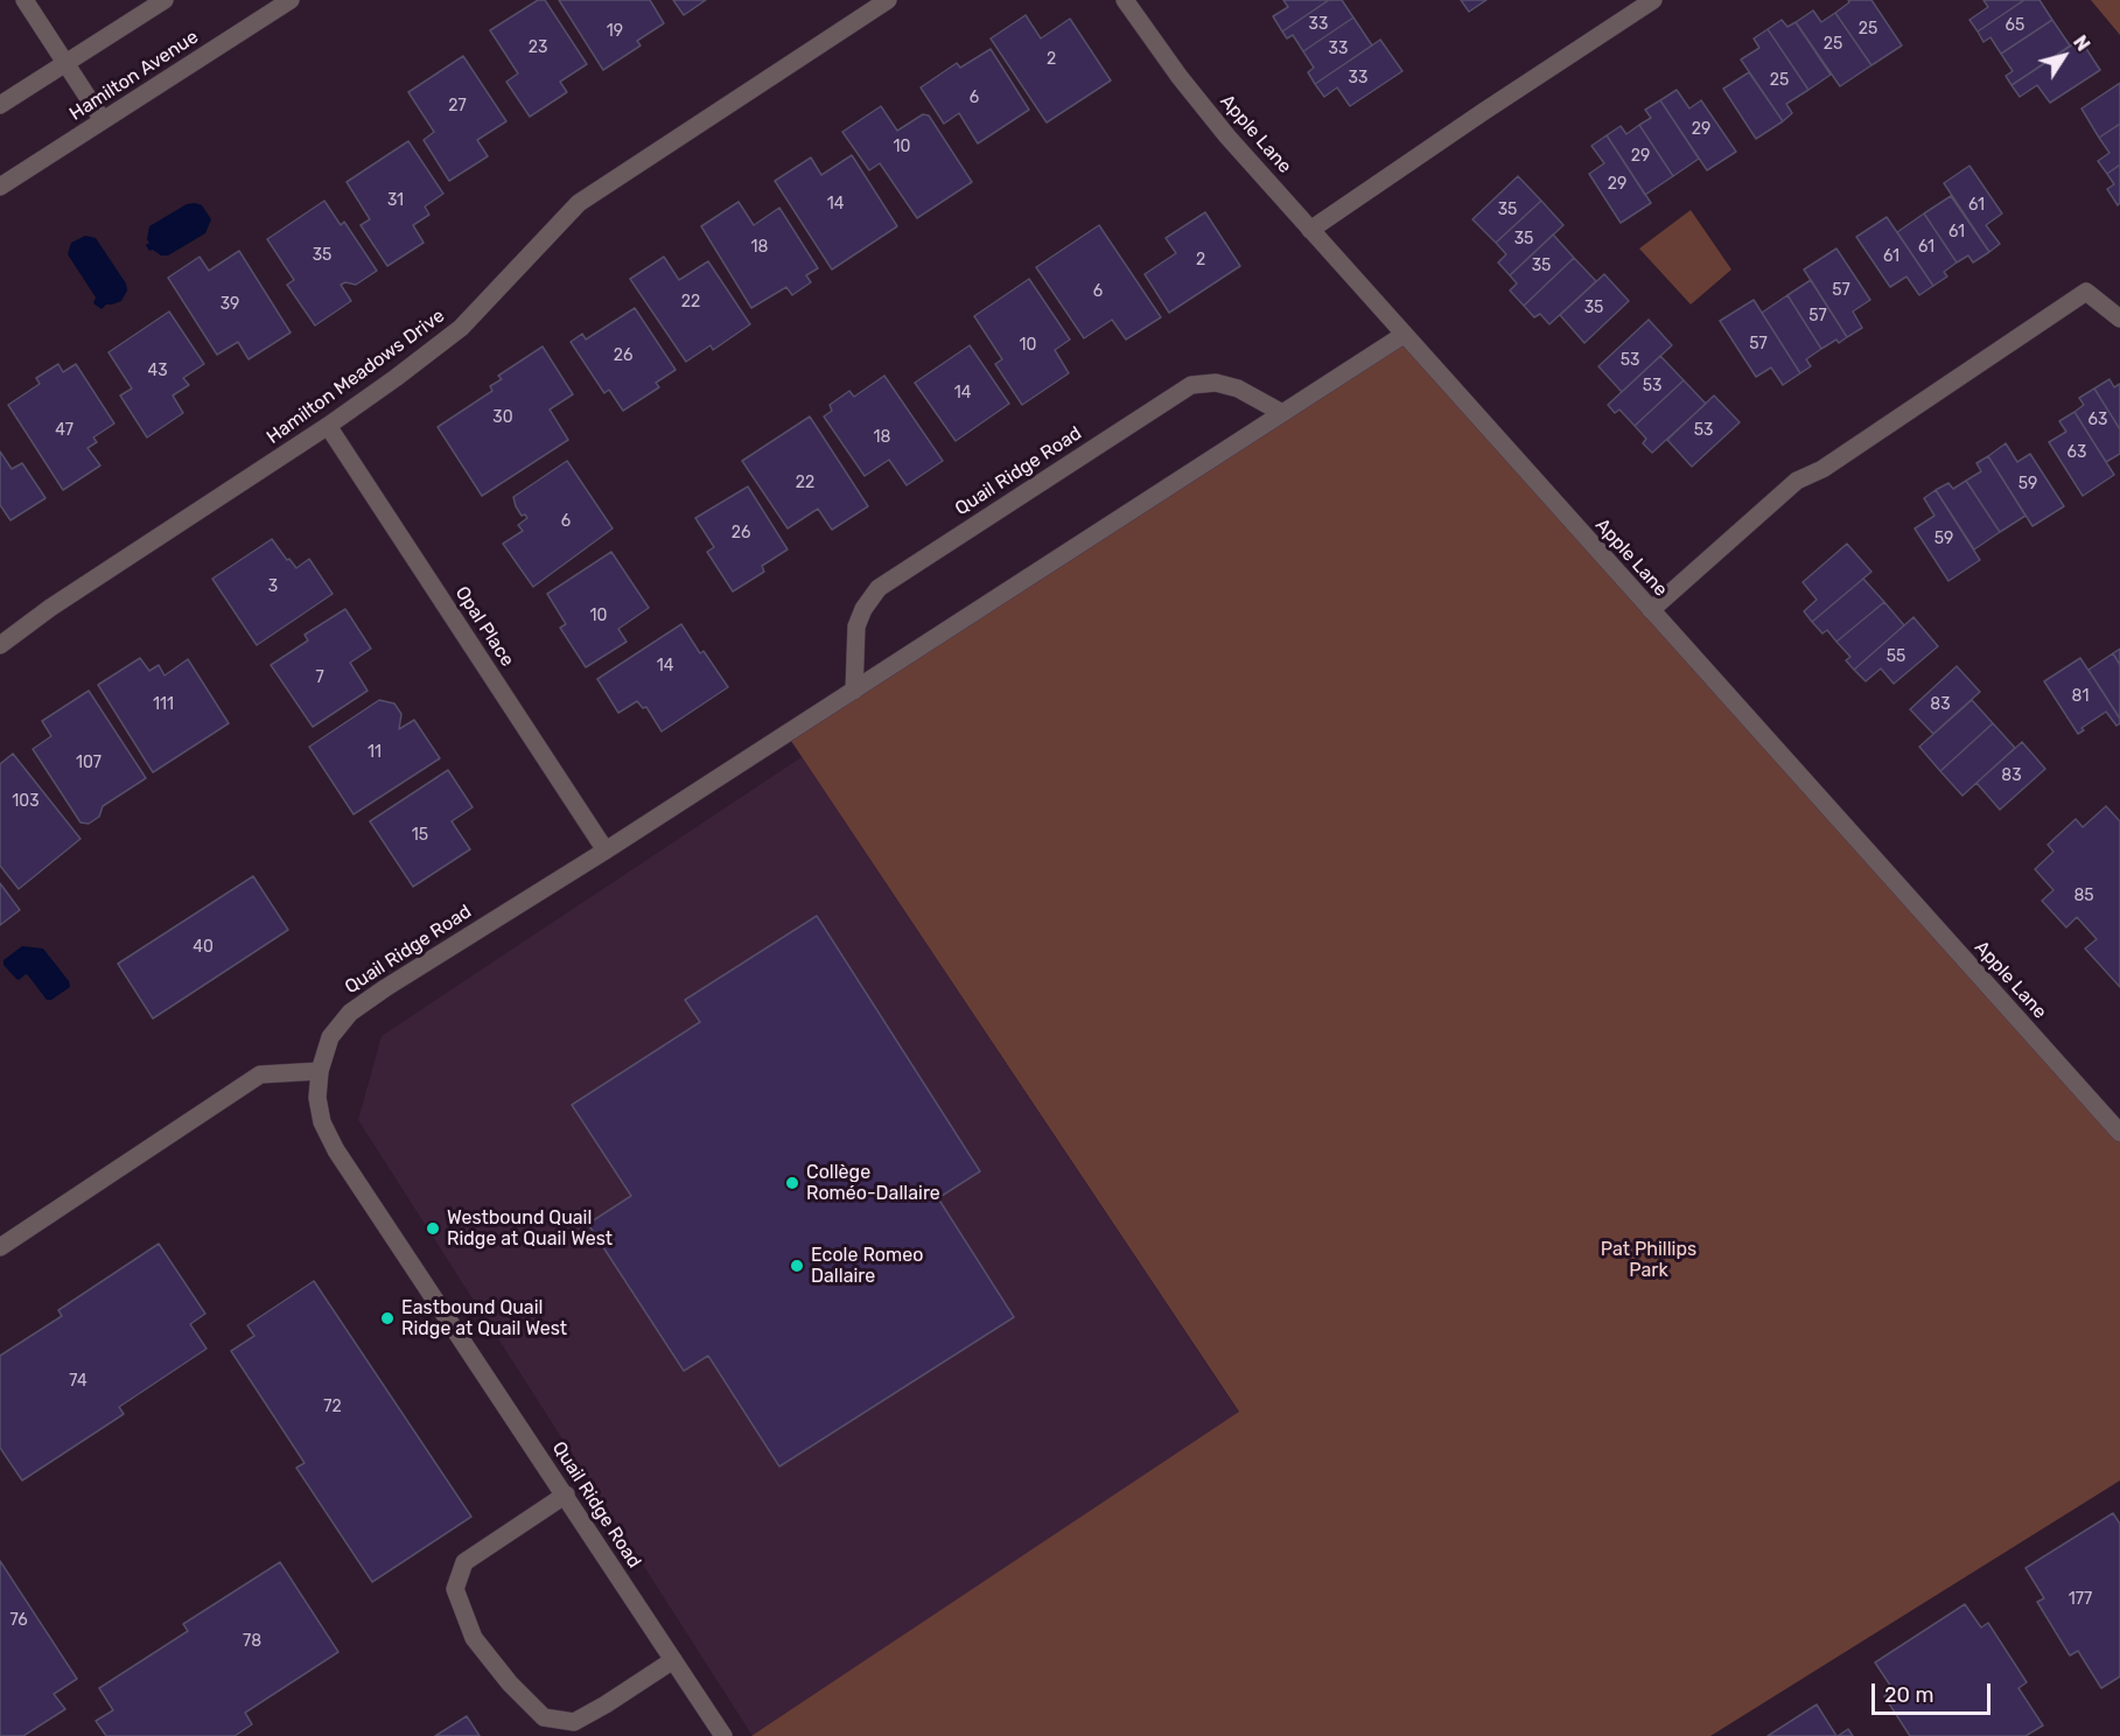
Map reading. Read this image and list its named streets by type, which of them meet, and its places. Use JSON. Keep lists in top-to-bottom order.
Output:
{
  "streets": {
    "street": [
      "Hamilton Avenue",
      "Apple Lane",
      "Hamilton Meadows Drive",
      "Quail Ridge Road",
      "Opal Place"
    ]
  },
  "crossings": [
    ["Apple Lane", "Quail Ridge Road"],
    ["Hamilton Meadows Drive", "Opal Place"],
    ["Quail Ridge Road", "Opal Place"]
  ],
  "parks": ["Pat Phillips Park"],
  "places": [
    "Collège Roméo-Dallaire",
    "Westbound Quail Ridge at Quail West",
    "Ecole Romeo Dallaire",
    "Eastbound Quail Ridge at Quail West"
  ],
  "house_numbers": [
    "33",
    "65",
    "25",
    "19",
    "25",
    "23",
    "33",
    "2",
    "33",
    "25",
    "6",
    "27",
    "29",
    "10",
    "29",
    "29",
    "31",
    "14",
    "61",
    "35",
    "61",
    "35",
    "18",
    "61",
    "35",
    "61",
    "2",
    "35",
    "57",
    "6",
    "22",
    "39",
    "35",
    "57",
    "57",
    "10",
    "26",
    "53",
    "43",
    "53",
    "14",
    "30",
    "63",
    "47",
    "53",
    "18",
    "63",
    "22",
    "59",
    "6",
    "26",
    "59",
    "3",
    "10",
    "55",
    "14",
    "7",
    "81",
    "111",
    "83",
    "11",
    "107",
    "83",
    "103",
    "15",
    "85",
    "40",
    "74",
    "72",
    "177",
    "76",
    "78"
  ],
  "scale_bar": "20 m",
  "north": "top right"
}
